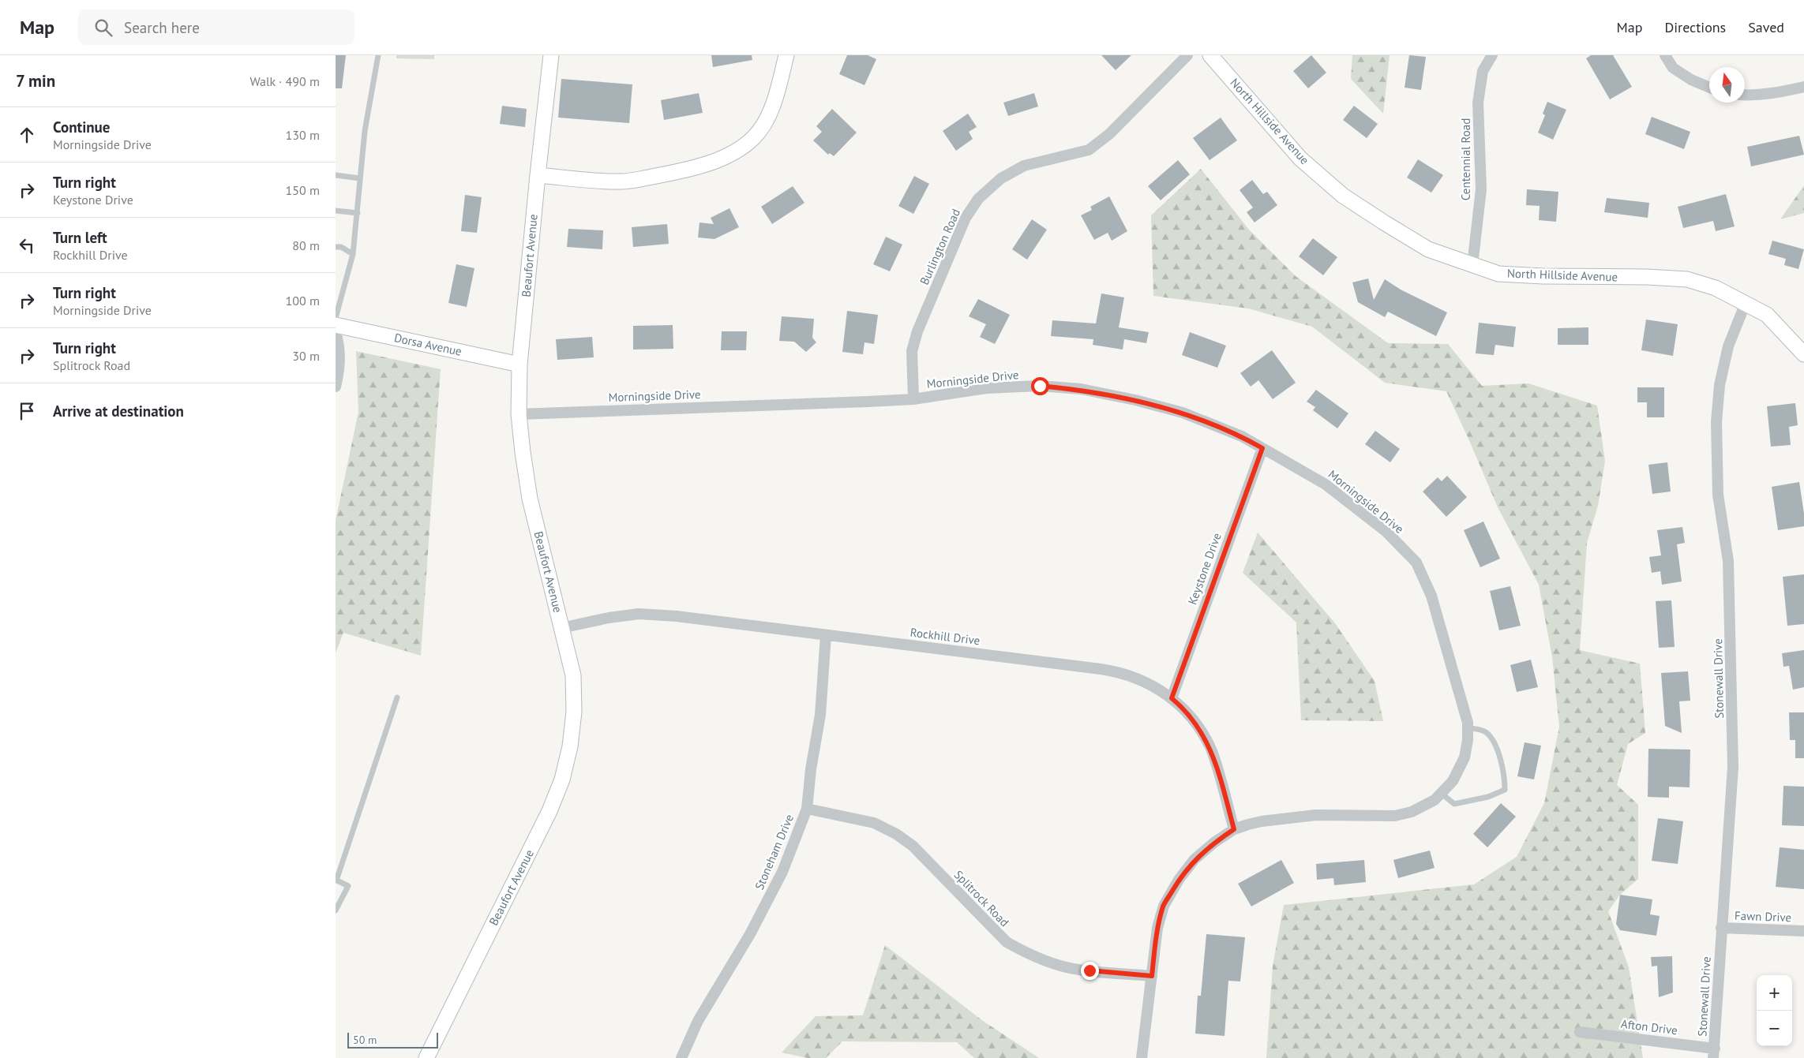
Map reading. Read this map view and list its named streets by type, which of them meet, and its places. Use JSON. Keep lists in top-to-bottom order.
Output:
{
  "streets": {
    "street": [
      "North Hillside Avenue",
      "Centennial Road",
      "Burlington Road",
      "Beaufort Avenue",
      "Dorsa Avenue",
      "Morningside Drive",
      "Keystone Drive",
      "Rockhill Drive",
      "Stonewall Drive",
      "Stoneham Drive",
      "Splitrock Road",
      "Fawn Drive",
      "Afton Drive"
    ]
  },
  "crossings": [
    ["North Hillside Avenue", "Centennial Road"],
    ["North Hillside Avenue", "Stonewall Drive"],
    ["Burlington Road", "Morningside Drive"],
    ["Beaufort Avenue", "Dorsa Avenue"],
    ["Beaufort Avenue", "Morningside Drive"],
    ["Beaufort Avenue", "Rockhill Drive"],
    ["Morningside Drive", "Keystone Drive"],
    ["Morningside Drive", "Rockhill Drive"],
    ["Morningside Drive", "Splitrock Road"],
    ["Keystone Drive", "Rockhill Drive"],
    ["Rockhill Drive", "Stoneham Drive"],
    ["Stonewall Drive", "Fawn Drive"],
    ["Stonewall Drive", "Afton Drive"],
    ["Stoneham Drive", "Splitrock Road"]
  ],
  "scale_bar": "50 m",
  "north": "top",
  "page": {
    "header": "Map",
    "search": "Search here",
    "nav": ["Map", "Directions", "Saved"],
    "heading": ["7 min", "Walk · 490 m"],
    "list": [
      ["Continue", "Morningside Drive", "130 m"],
      ["Turn right", "Keystone Drive", "150 m"],
      ["Turn left", "Rockhill Drive", "80 m"],
      ["Turn right", "Morningside Drive", "100 m"],
      ["Turn right", "Splitrock Road", "30 m"],
      "Arrive at destination"
    ],
    "map_buttons": ["+", "−"],
    "scale": "50 m"
  }
}
